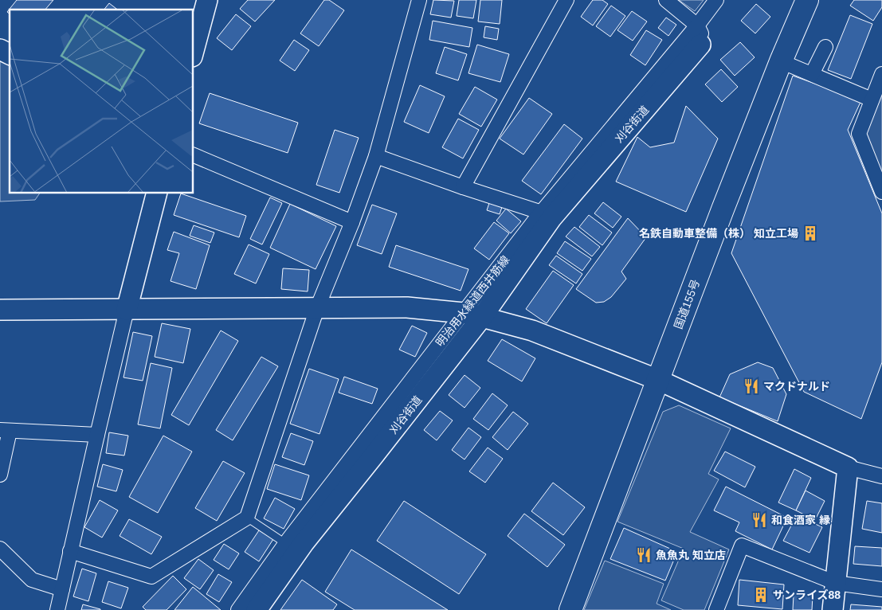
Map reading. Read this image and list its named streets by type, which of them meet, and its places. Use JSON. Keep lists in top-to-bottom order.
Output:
{
  "streets": {
    "highway": ["国道155号"],
    "street": ["刈谷街道"]
  },
  "places": {
    "building": ["名鉄自動車整備（株） 知立工場", "サンライズ88"],
    "restaurant": ["マクドナルド", "和食酒家 縁", "魚魚丸 知立店"]
  }
}
